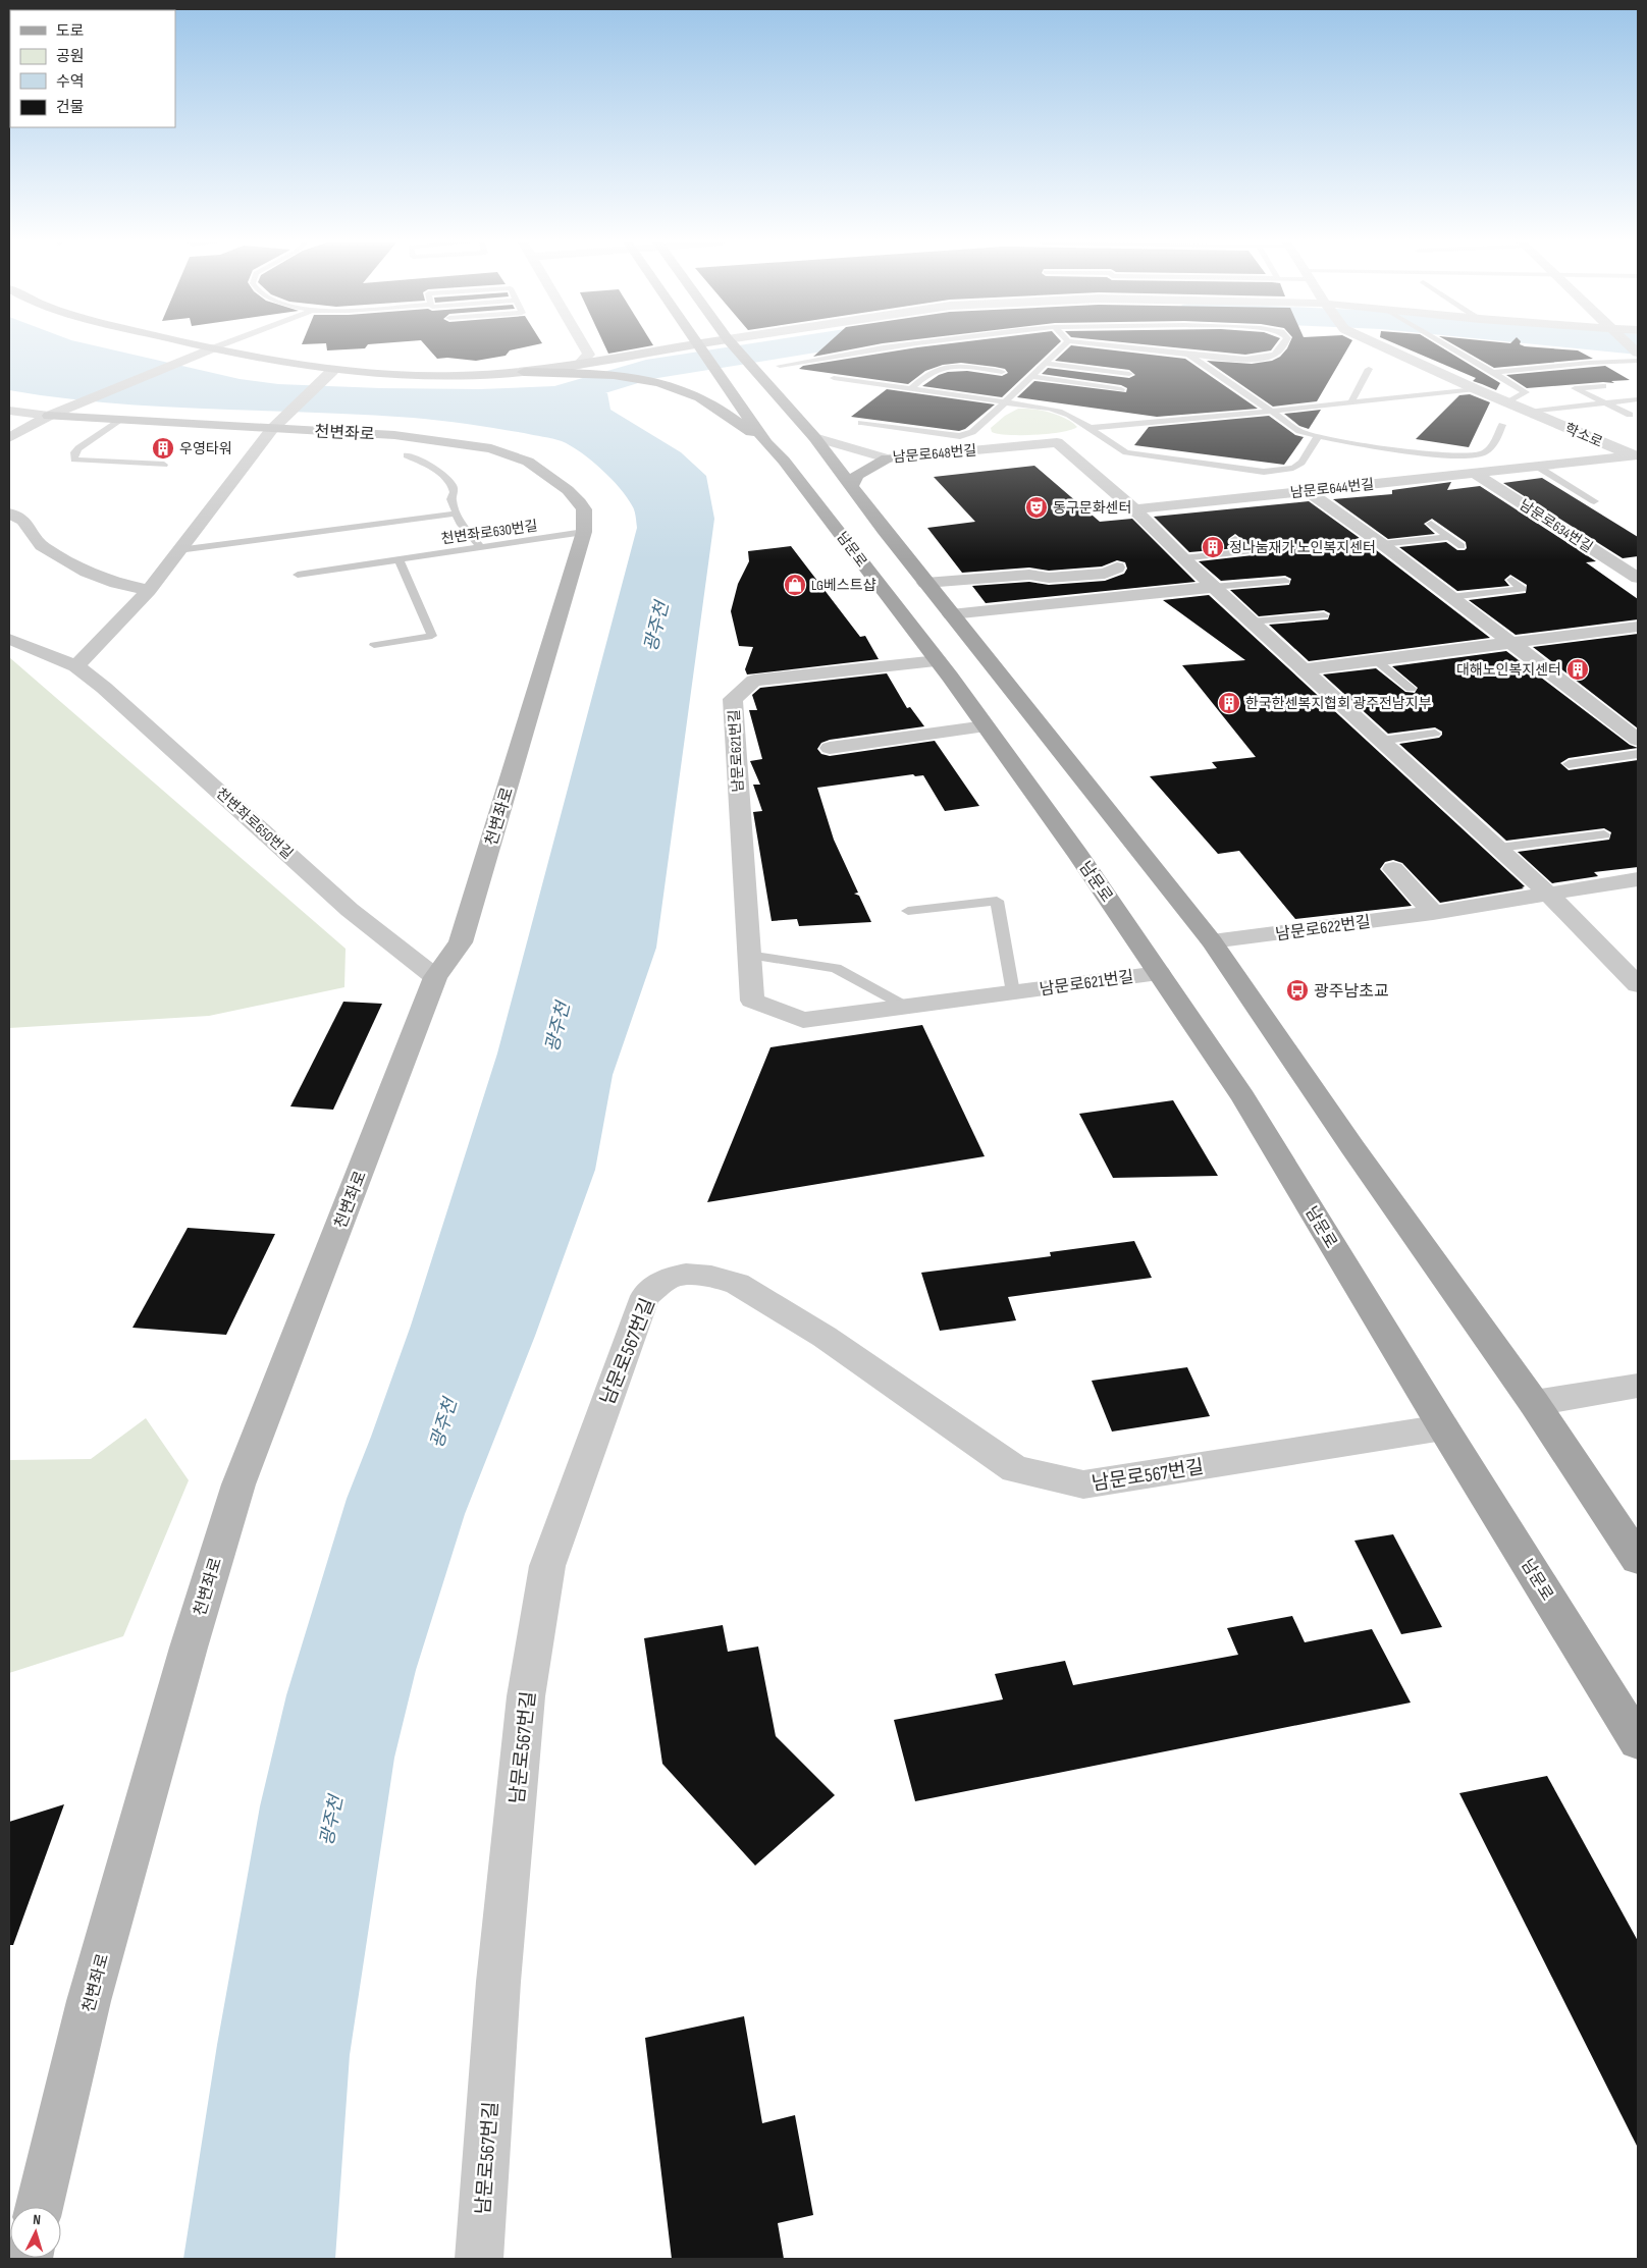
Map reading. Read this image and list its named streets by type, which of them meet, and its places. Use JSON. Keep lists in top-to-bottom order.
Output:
{
  "streets": {
    "main road": ["천변좌로", "남문로"],
    "street": [
      "학소로",
      "남문로648번길",
      "남문로644번길",
      "남문로634번길",
      "남문로621번길",
      "천변좌로650번길",
      "남문로622번길",
      "남문로567번길"
    ],
    "lane": ["천변좌로630번길"]
  },
  "crossings": [
    ["천변좌로", "천변좌로630번길"],
    ["천변좌로", "천변좌로650번길"],
    ["학소로", "남문로644번길"],
    ["남문로648번길", "남문로644번길"],
    ["남문로644번길", "남문로634번길"],
    ["남문로", "남문로621번길"],
    ["남문로", "남문로567번길"]
  ],
  "water": ["광주천"],
  "places": {
    "building": [
      "우영타워",
      "정나눔재가 노인복지센터",
      "대해노인복지센터",
      "한국한센복지협회 광주전남지부"
    ],
    "theatre": ["동구문화센터"],
    "shop": ["LG베스트샵"],
    "bus stop": ["광주남초교"]
  },
  "legend": [
    "도로",
    "공원",
    "수역",
    "건물"
  ],
  "north": "top"
}
